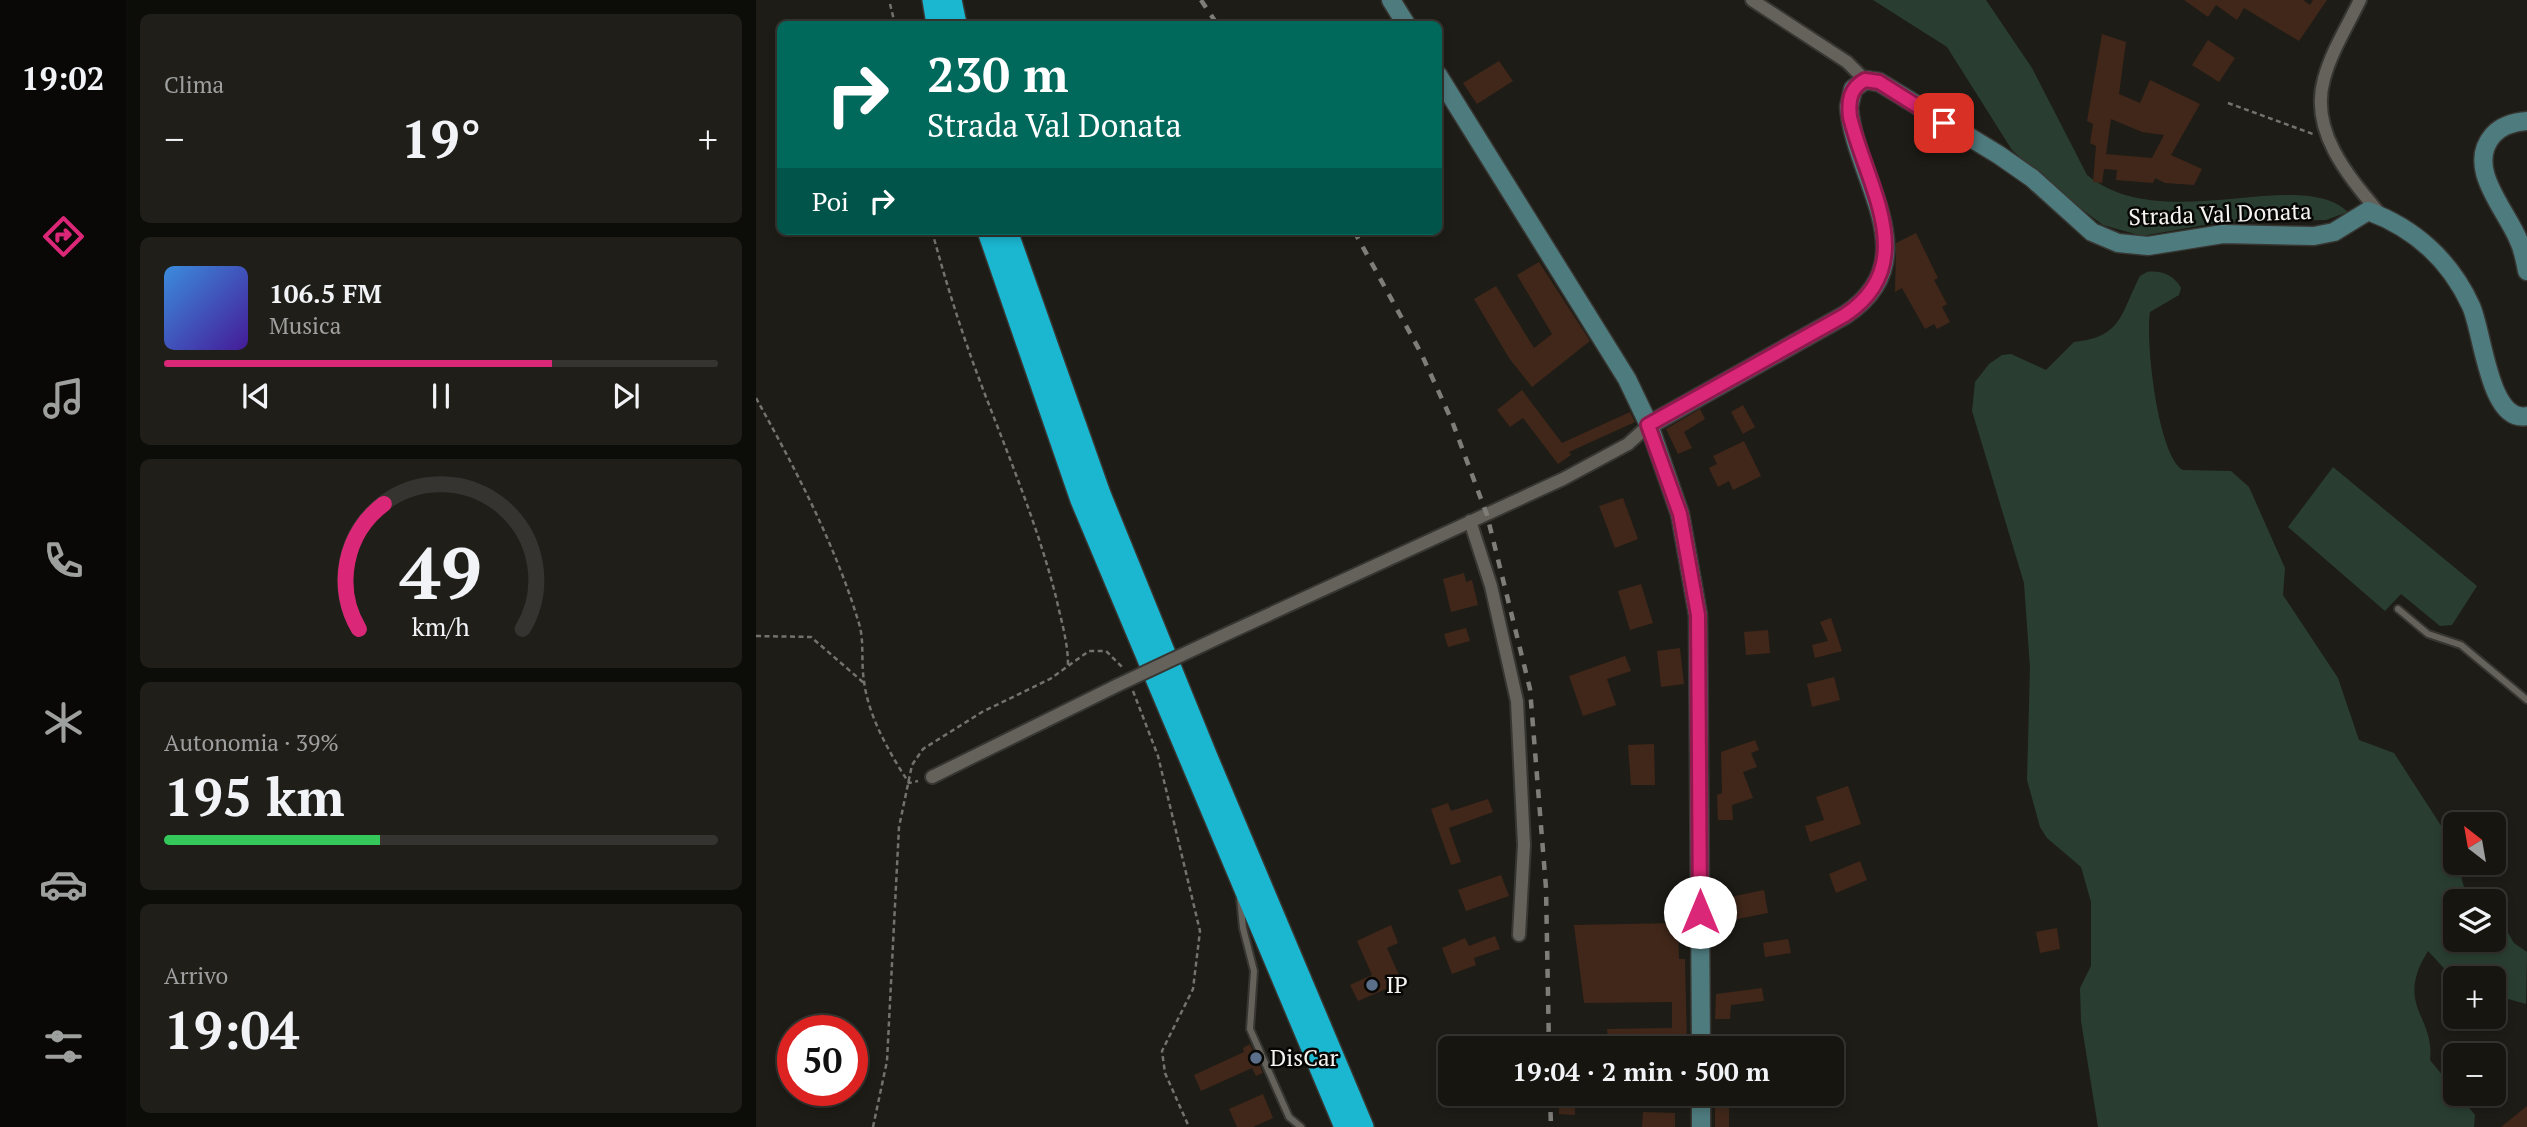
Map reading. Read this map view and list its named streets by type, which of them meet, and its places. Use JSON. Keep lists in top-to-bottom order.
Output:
{
  "streets": {
    "street": ["Strada Val Donata"]
  },
  "places": ["IP", "DisCar"],
  "north": "top left",
  "page": {
    "tabs": "19:02",
    "tile": [
      "Clima",
      ["Autonomia · 39%", "195 km"],
      ["Arrivo", "19:04"]
    ],
    "turn": ["230 m", "Strada Val Donata"],
    "heat": ["−", "19°", "+"],
    "then": "Poi",
    "song": ["106.5 FM", "Musica"],
    "map_buttons": ["+", "−"],
    "limit": "50",
    "trip": "19:04 · 2 min · 500 m",
    "gauge": ["49", "km/h"]
  }
}
